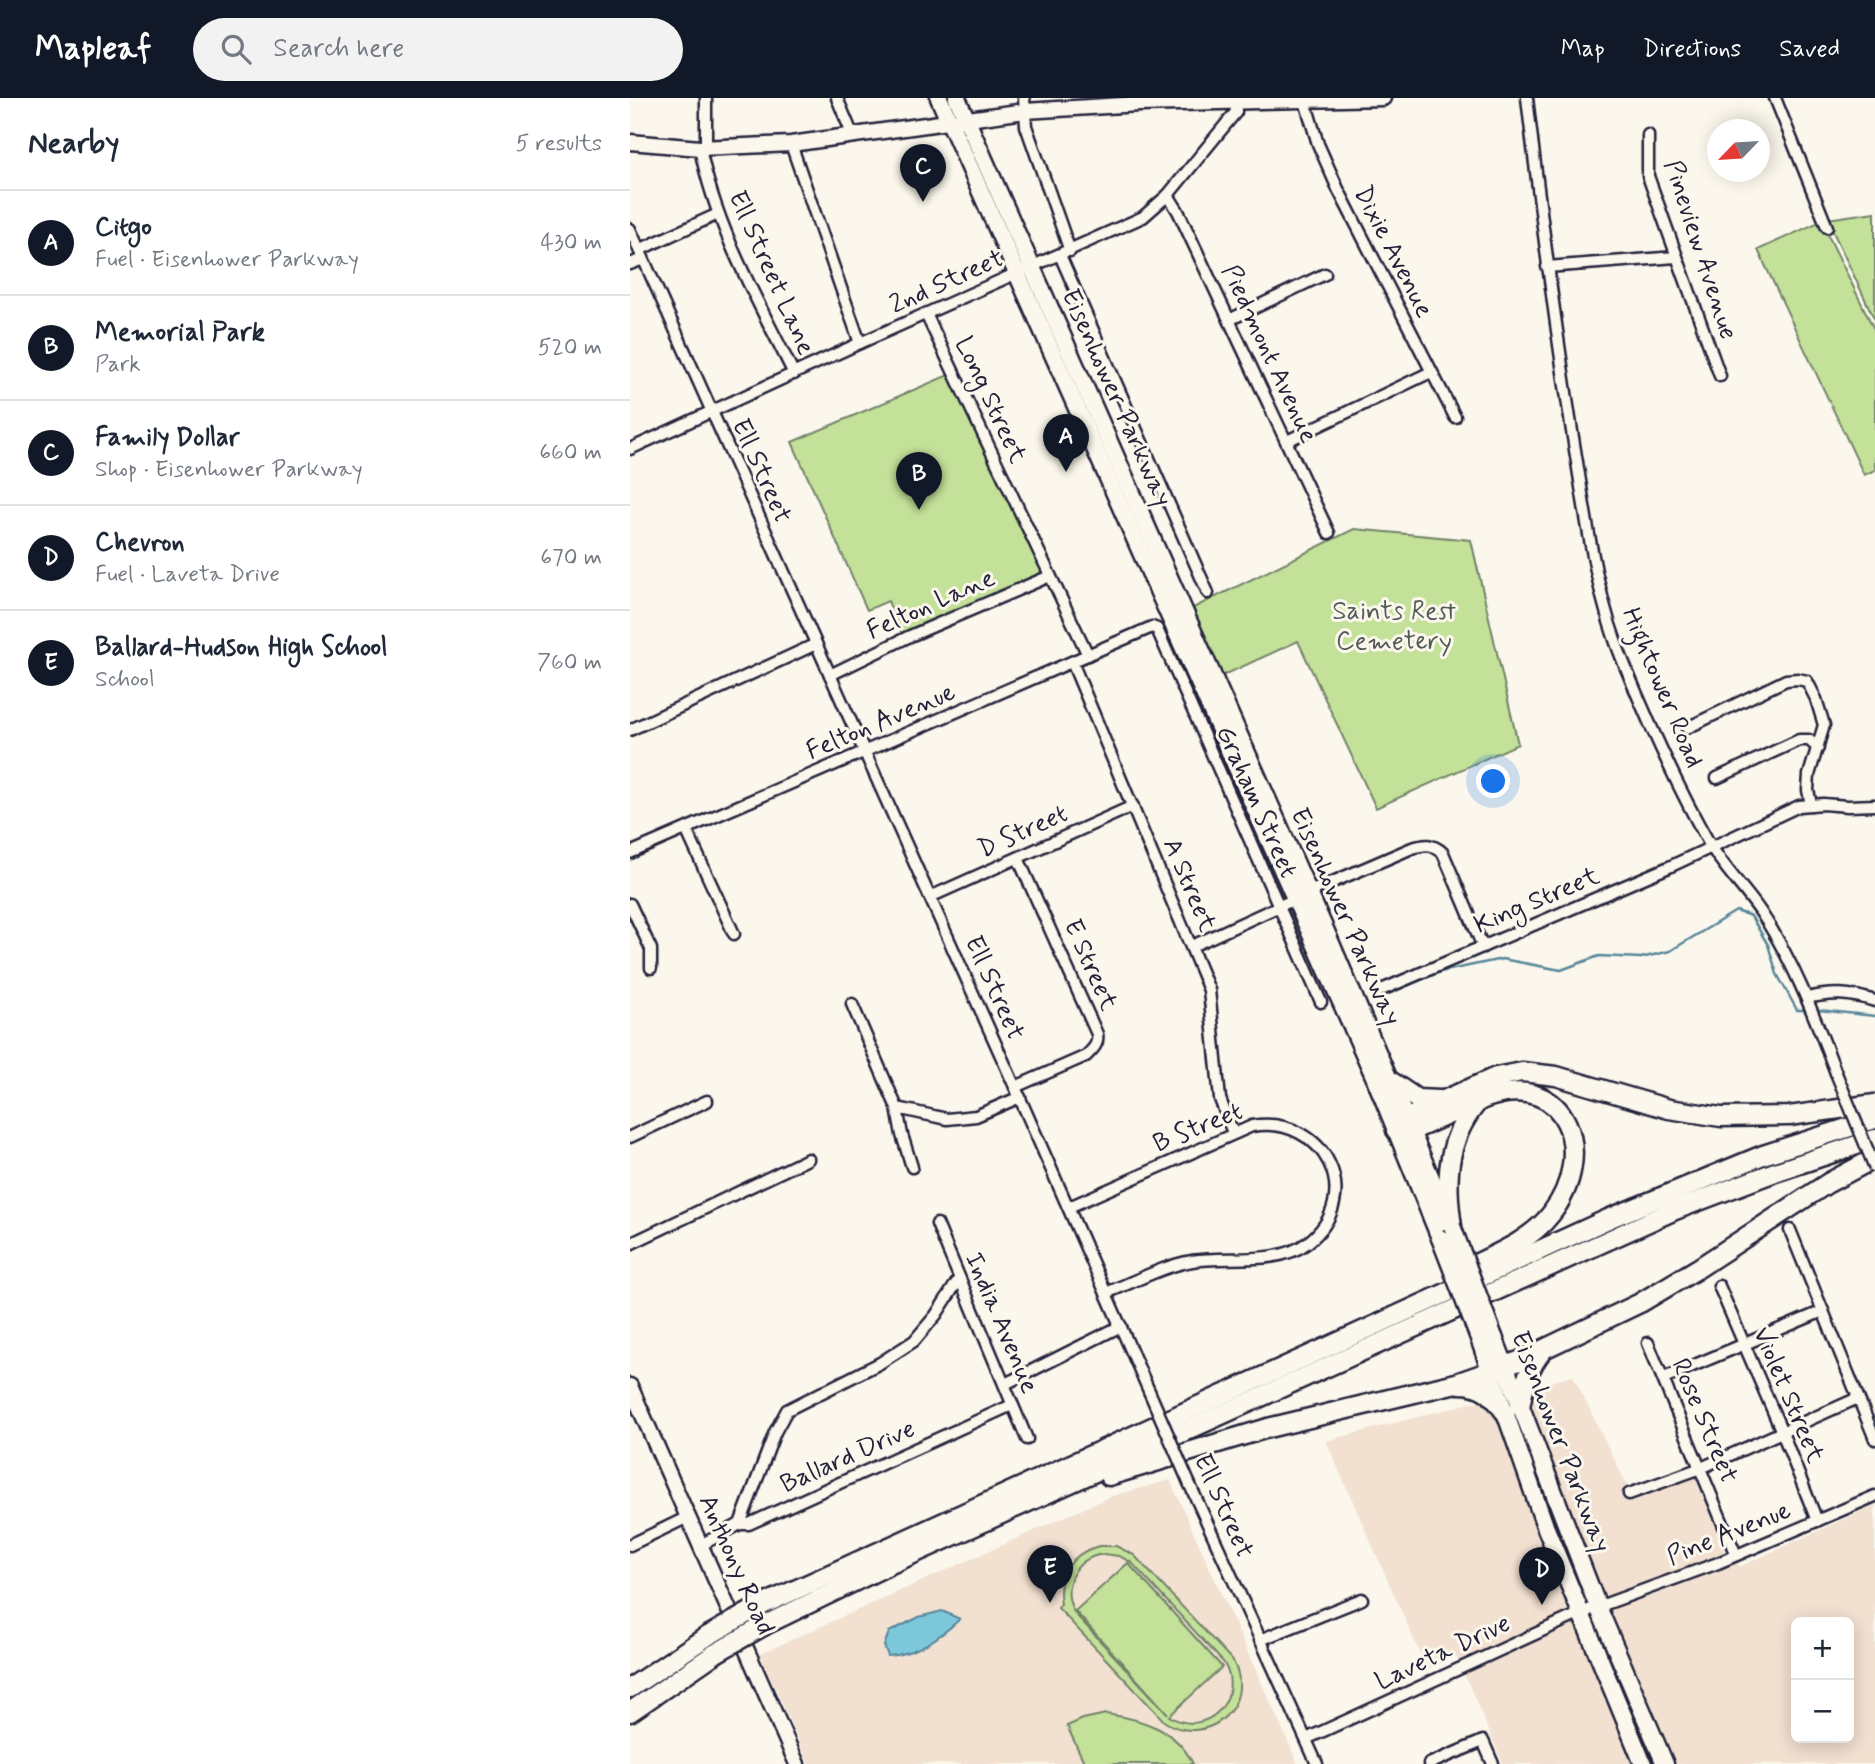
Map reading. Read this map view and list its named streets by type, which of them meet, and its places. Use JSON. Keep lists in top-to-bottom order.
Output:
{
  "streets": {
    "main road": ["Eisenhower Parkway"],
    "street": [
      "Pineview Avenue",
      "Dixie Avenue",
      "Ell Street Lane",
      "2nd Street",
      "Piedmont Avenue",
      "Long Street",
      "Ell Street",
      "Felton Lane",
      "Hightower Road",
      "Felton Avenue",
      "Graham Street",
      "D Street",
      "A Street",
      "King Street",
      "E Street",
      "B Street",
      "India Avenue",
      "Violet Street",
      "Rose Street",
      "Ballard Drive",
      "Pine Avenue",
      "Anthony Road",
      "Laveta Drive"
    ]
  },
  "crossings": [
    ["Ell Street Lane", "2nd Street"],
    ["2nd Street", "Piedmont Avenue"],
    ["2nd Street", "Eisenhower Parkway"],
    ["2nd Street", "Long Street"],
    ["2nd Street", "Ell Street"],
    ["Eisenhower Parkway", "Pine Avenue"],
    ["Eisenhower Parkway", "Laveta Drive"],
    ["Long Street", "Felton Lane"],
    ["Long Street", "Felton Avenue"],
    ["Ell Street", "Felton Lane"],
    ["Ell Street", "Felton Avenue"],
    ["Ell Street", "D Street"],
    ["Ell Street", "E Street"],
    ["Ell Street", "B Street"],
    ["Ell Street", "Laveta Drive"],
    ["Hightower Road", "King Street"],
    ["Felton Avenue", "Graham Street"],
    ["Felton Avenue", "A Street"],
    ["D Street", "A Street"],
    ["D Street", "E Street"],
    ["A Street", "B Street"],
    ["India Avenue", "Ballard Drive"],
    ["Violet Street", "Pine Avenue"],
    ["Rose Street", "Pine Avenue"],
    ["Ballard Drive", "Anthony Road"],
    ["Pine Avenue", "Laveta Drive"]
  ],
  "parks": ["Saints Rest Cemetery"],
  "north": "bottom left",
  "page": {
    "header": "Mapleaf",
    "search": "Search here",
    "nav": ["Map", "Directions", "Saved"],
    "heading": ["Nearby", "5 results"],
    "pins": [
      "C",
      "A",
      "B",
      "E",
      "D"
    ],
    "list": [
      {
        "mark": "A",
        "name": "Citgo",
        "note": "Fuel · Eisenhower Parkway",
        "value": "430 m"
      },
      {
        "mark": "B",
        "name": "Memorial Park",
        "note": "Park",
        "value": "520 m"
      },
      {
        "mark": "C",
        "name": "Family Dollar",
        "note": "Shop · Eisenhower Parkway",
        "value": "660 m"
      },
      {
        "mark": "D",
        "name": "Chevron",
        "note": "Fuel · Laveta Drive",
        "value": "670 m"
      },
      {
        "mark": "E",
        "name": "Ballard-Hudson High School",
        "note": "School",
        "value": "760 m"
      }
    ],
    "map_buttons": ["+", "−"]
  }
}
